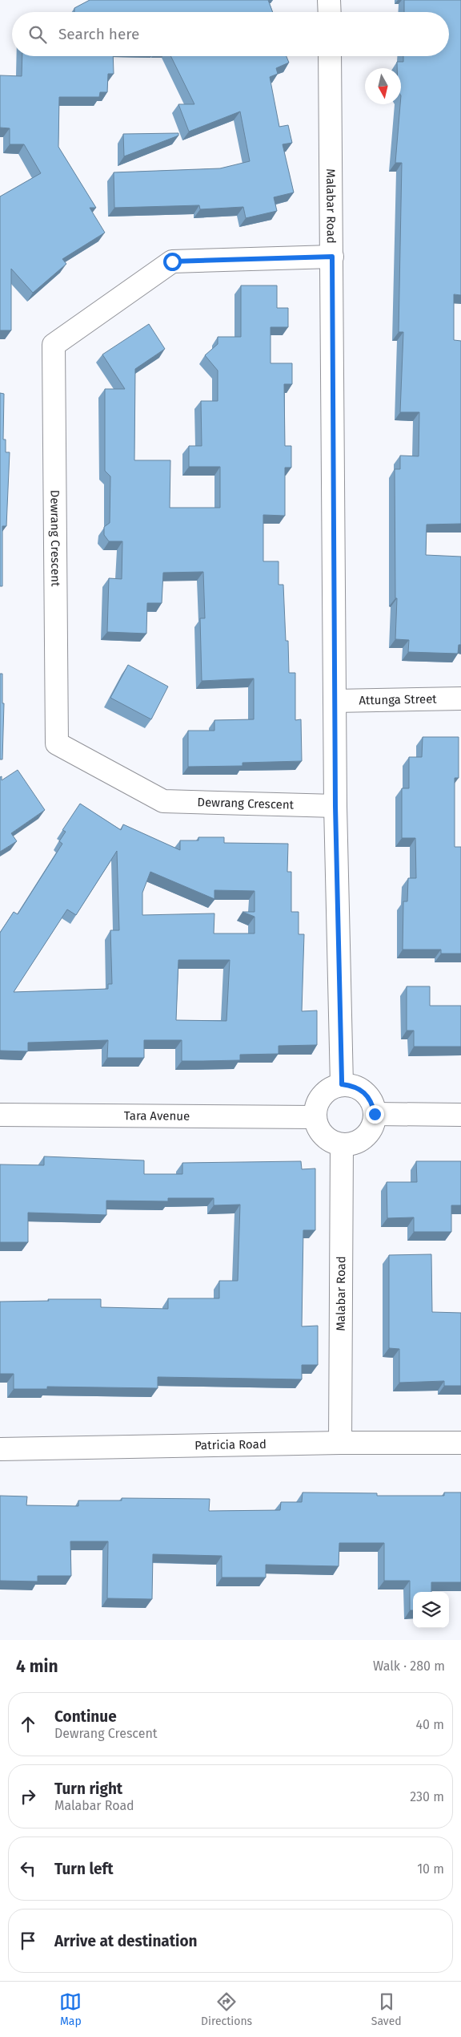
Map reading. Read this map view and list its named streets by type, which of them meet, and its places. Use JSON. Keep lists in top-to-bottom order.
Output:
{
  "streets": {
    "street": [
      "Malabar Road",
      "Dewrang Crescent",
      "Attunga Street",
      "Tara Avenue",
      "Patricia Road"
    ]
  },
  "crossings": [
    ["Malabar Road", "Dewrang Crescent"],
    ["Malabar Road", "Attunga Street"],
    ["Malabar Road", "Tara Avenue"],
    ["Malabar Road", "Patricia Road"]
  ],
  "north": "bottom",
  "page": {
    "search": "Search here",
    "heading": ["4 min", "Walk · 280 m"],
    "list": [
      ["Continue", "Dewrang Crescent", "40 m"],
      ["Turn right", "Malabar Road", "230 m"],
      ["Turn left", "10 m"],
      "Arrive at destination"
    ],
    "nav": ["Map", "Directions", "Saved"]
  }
}
